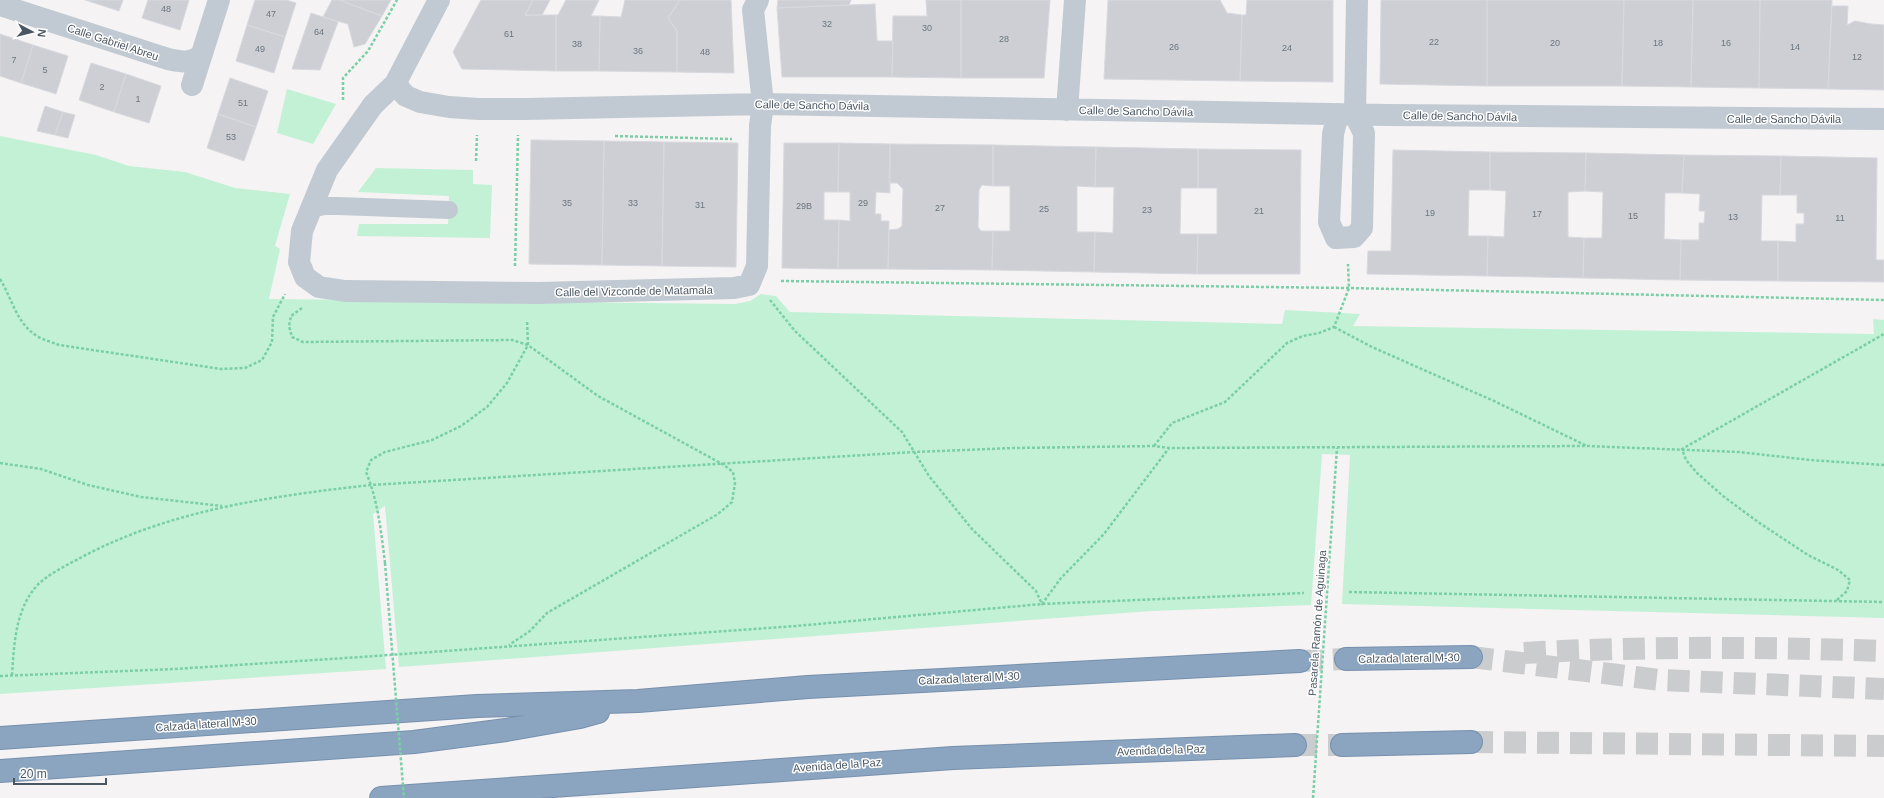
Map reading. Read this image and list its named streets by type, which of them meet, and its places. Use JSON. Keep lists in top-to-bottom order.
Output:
{
  "streets": {
    "highway": ["Calzada lateral M-30", "Avenida de la Paz"],
    "street": ["Calle Gabriel Abreu", "Calle de Sancho Dávila", "Calle del Vizconde de Matamala"],
    "path": ["Pasarela Ramón de Aguinaga"]
  },
  "crossings": [
    ["Calle de Sancho Dávila", "Calle del Vizconde de Matamala"]
  ],
  "house_numbers": [
    "48",
    "47",
    "32",
    "30",
    "64",
    "61",
    "28",
    "22",
    "20",
    "18",
    "16",
    "38",
    "26",
    "14",
    "24",
    "49",
    "36",
    "48",
    "12",
    "7",
    "5",
    "2",
    "1",
    "51",
    "53",
    "35",
    "33",
    "29",
    "31",
    "29B",
    "27",
    "25",
    "23",
    "21",
    "19",
    "17",
    "15",
    "13",
    "11"
  ],
  "scale_bar": "20 m",
  "north": "right"
}
